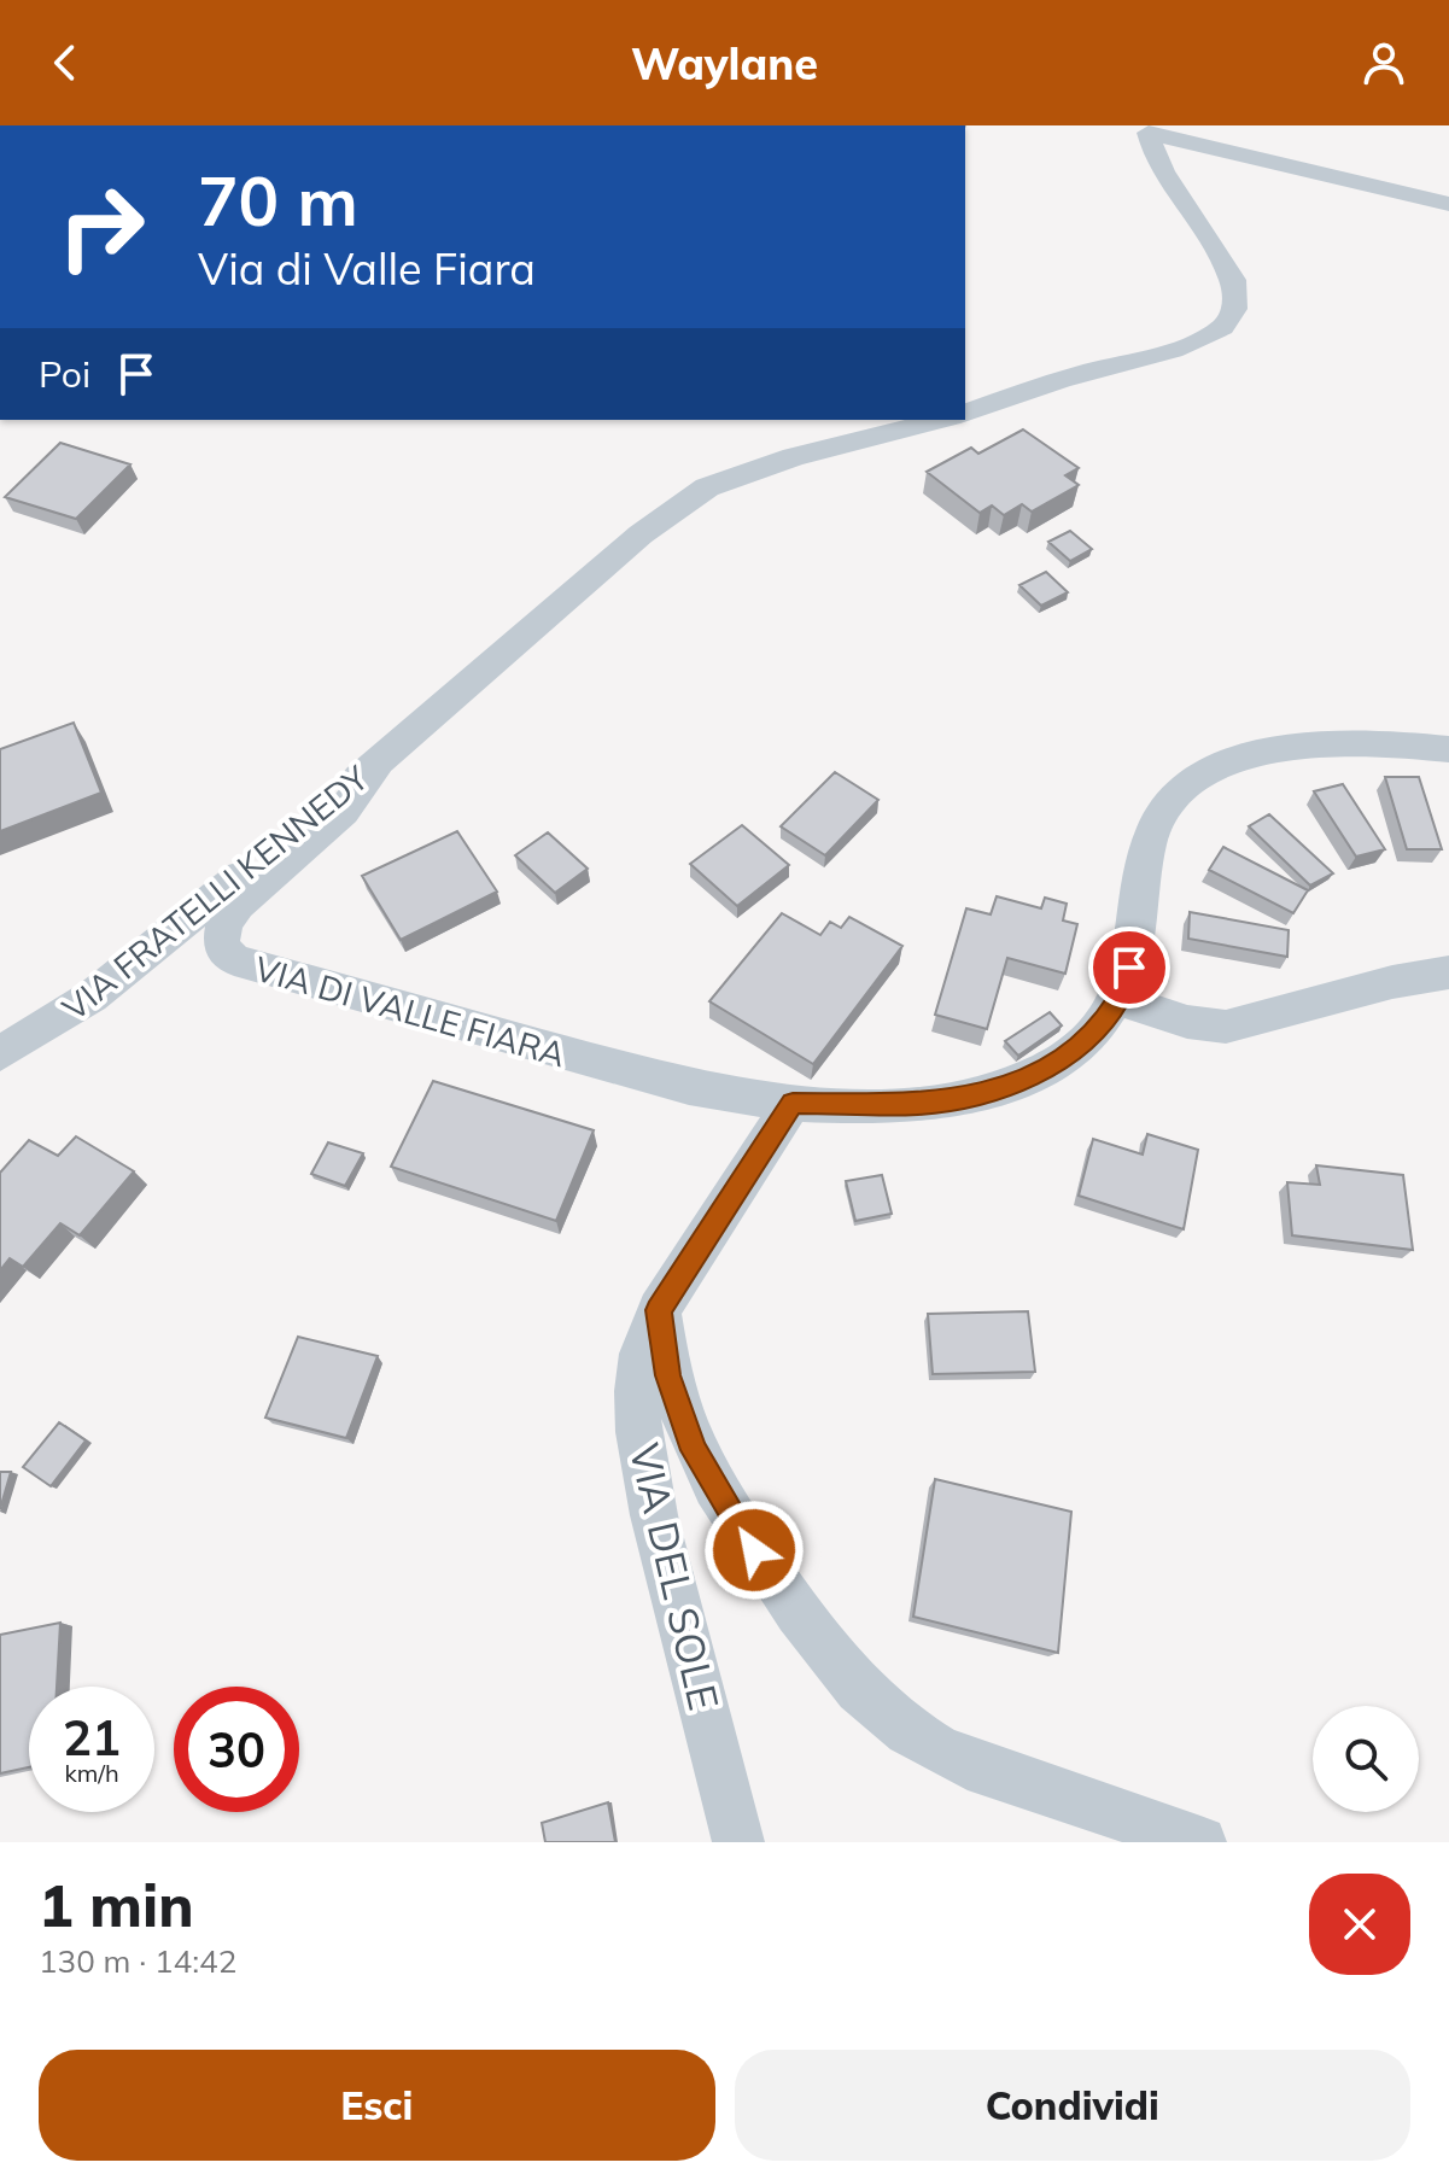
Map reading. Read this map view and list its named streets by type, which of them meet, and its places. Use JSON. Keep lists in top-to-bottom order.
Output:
{
  "streets": {
    "street": ["VIA FRATELLI KENNEDY", "VIA DI VALLE FIARA", "VIA DEL SOLE"]
  },
  "crossings": [
    ["VIA FRATELLI KENNEDY", "VIA DI VALLE FIARA"]
  ],
  "page": {
    "header": "Waylane",
    "turn": ["70 m", "Via di Valle Fiara"],
    "then": "Poi",
    "speed": "21 km/h",
    "limit": "30",
    "heading": ["1 min", "130 m · 14:42"],
    "buttons": ["Esci", "Condividi"]
  }
}
